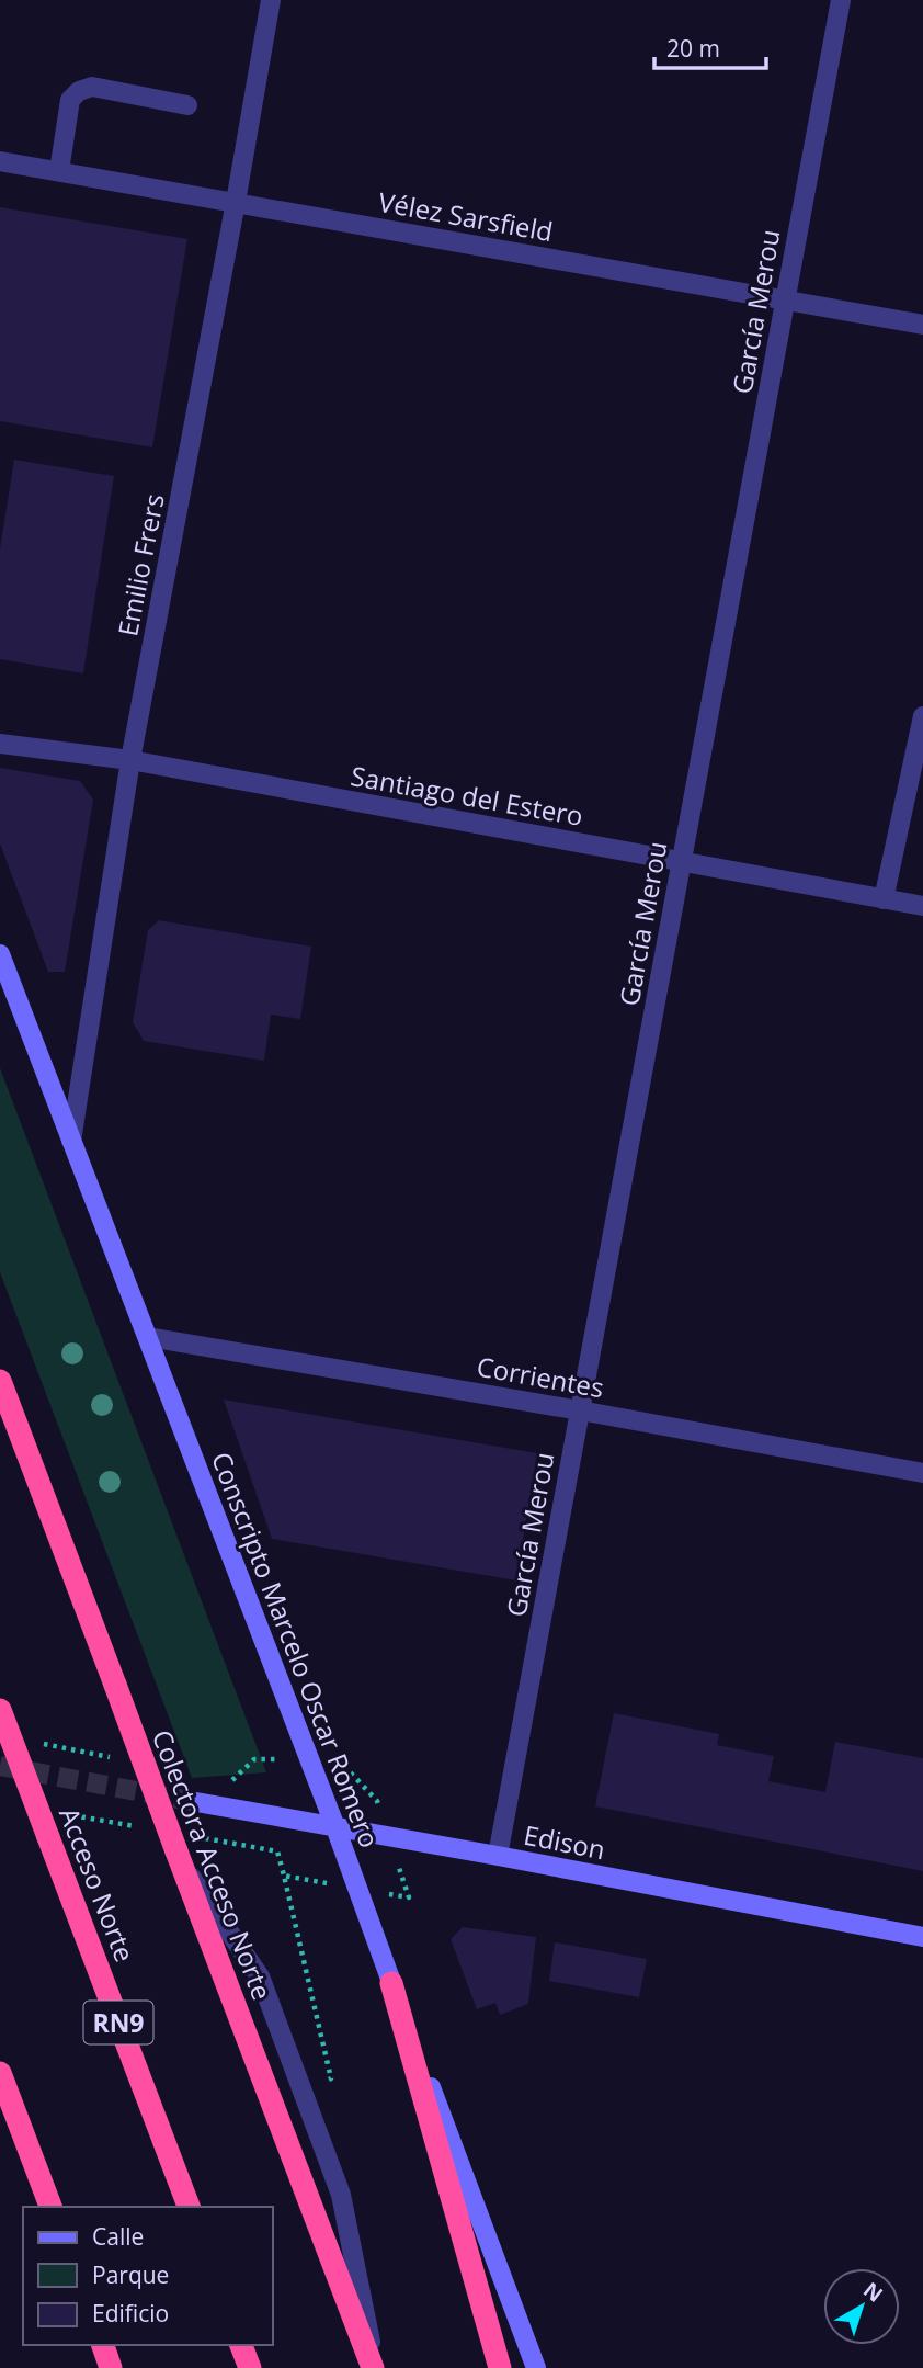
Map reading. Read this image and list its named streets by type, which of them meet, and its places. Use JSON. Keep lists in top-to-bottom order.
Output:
{
  "streets": {
    "highway": ["Colectora Acceso Norte", "Acceso Norte", "RN9"],
    "street": [
      "Vélez Sarsfield",
      "García Merou",
      "Emilio Frers",
      "Santiago del Estero",
      "Corrientes",
      "Conscripto Marcelo Oscar Romero",
      "Edison"
    ]
  },
  "crossings": [
    ["Vélez Sarsfield", "García Merou"],
    ["Vélez Sarsfield", "Emilio Frers"],
    ["García Merou", "Santiago del Estero"],
    ["García Merou", "Corrientes"],
    ["García Merou", "Edison"],
    ["Emilio Frers", "Santiago del Estero"],
    ["Emilio Frers", "Conscripto Marcelo Oscar Romero"],
    ["Corrientes", "Conscripto Marcelo Oscar Romero"],
    ["Conscripto Marcelo Oscar Romero", "Edison"]
  ],
  "legend": ["Calle", "Parque", "Edificio"],
  "scale_bar": "20 m",
  "north": "top right"
}
